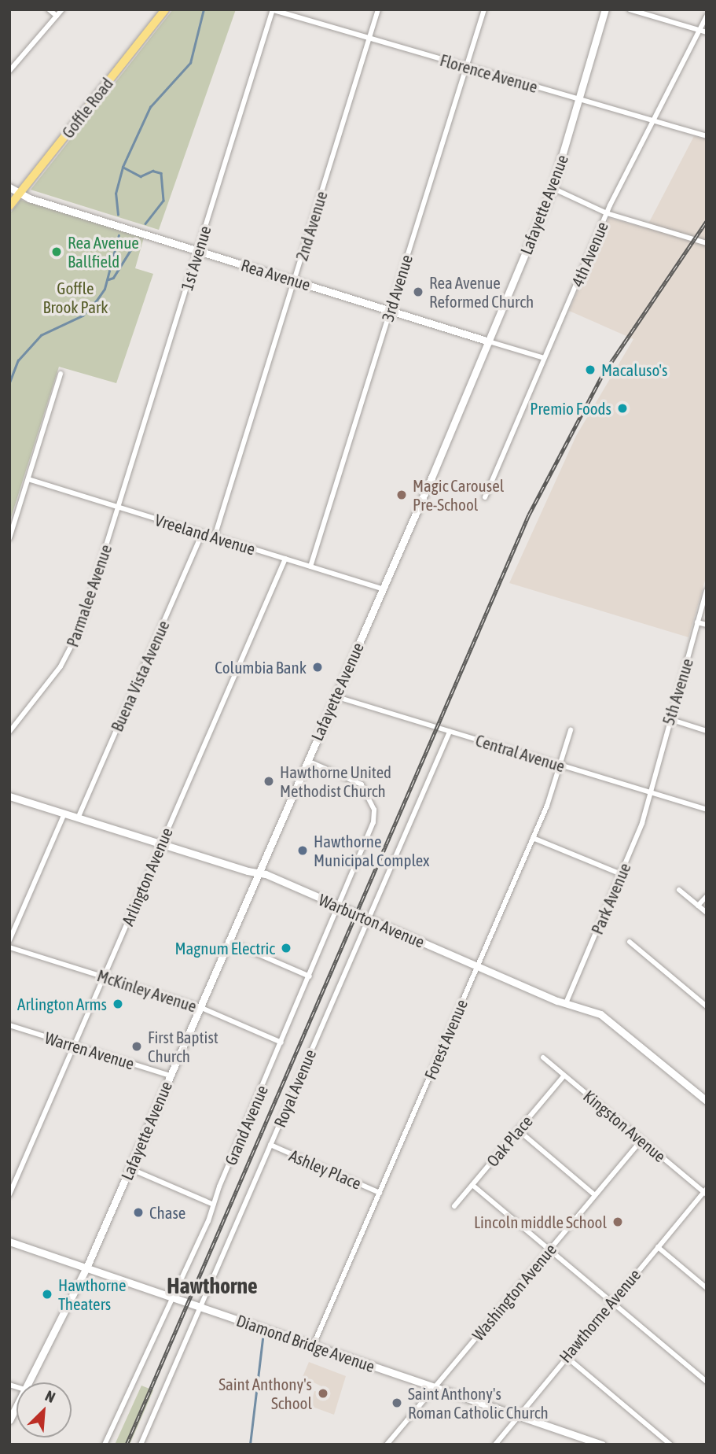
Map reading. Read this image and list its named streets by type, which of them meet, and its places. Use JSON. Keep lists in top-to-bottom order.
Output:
{
  "streets": {
    "main road": ["Goffle Road"],
    "street": [
      "Florence Avenue",
      "Lafayette Avenue",
      "2nd Avenue",
      "4th Avenue",
      "1st Avenue",
      "Rea Avenue",
      "3rd Avenue",
      "Vreeland Avenue",
      "Parmalee Avenue",
      "Buena Vista Avenue",
      "5th Avenue",
      "Central Avenue",
      "Arlington Avenue",
      "Park Avenue",
      "Warburton Avenue",
      "McKinley Avenue",
      "Forest Avenue",
      "Warren Avenue",
      "Royal Avenue",
      "Grand Avenue",
      "Kingston Avenue",
      "Oak Place",
      "Ashley Place",
      "Washington Avenue",
      "Hawthorne Avenue",
      "Diamond Bridge Avenue"
    ]
  },
  "crossings": [
    ["Florence Avenue", "Lafayette Avenue"],
    ["Florence Avenue", "2nd Avenue"],
    ["Florence Avenue", "4th Avenue"],
    ["Florence Avenue", "1st Avenue"],
    ["Florence Avenue", "3rd Avenue"],
    ["Goffle Road", "Rea Avenue"],
    ["Lafayette Avenue", "Rea Avenue"],
    ["Lafayette Avenue", "Vreeland Avenue"],
    ["Lafayette Avenue", "Central Avenue"],
    ["Lafayette Avenue", "Warburton Avenue"],
    ["Lafayette Avenue", "McKinley Avenue"],
    ["Lafayette Avenue", "Warren Avenue"],
    ["Lafayette Avenue", "Grand Avenue"],
    ["Lafayette Avenue", "Diamond Bridge Avenue"],
    ["2nd Avenue", "Rea Avenue"],
    ["2nd Avenue", "Vreeland Avenue"],
    ["4th Avenue", "Rea Avenue"],
    ["1st Avenue", "Rea Avenue"],
    ["1st Avenue", "Vreeland Avenue"],
    ["1st Avenue", "Parmalee Avenue"],
    ["Rea Avenue", "3rd Avenue"],
    ["3rd Avenue", "Vreeland Avenue"],
    ["Vreeland Avenue", "Parmalee Avenue"],
    ["Vreeland Avenue", "Buena Vista Avenue"],
    ["Vreeland Avenue", "Arlington Avenue"],
    ["Buena Vista Avenue", "Warburton Avenue"],
    ["5th Avenue", "Central Avenue"],
    ["5th Avenue", "Park Avenue"],
    ["Central Avenue", "Park Avenue"],
    ["Central Avenue", "Forest Avenue"],
    ["Central Avenue", "Royal Avenue"],
    ["Arlington Avenue", "Warburton Avenue"],
    ["Arlington Avenue", "McKinley Avenue"],
    ["Arlington Avenue", "Warren Avenue"],
    ["Park Avenue", "Warburton Avenue"],
    ["Warburton Avenue", "Forest Avenue"],
    ["Warburton Avenue", "Royal Avenue"],
    ["Warburton Avenue", "Grand Avenue"],
    ["McKinley Avenue", "Grand Avenue"],
    ["Forest Avenue", "Ashley Place"],
    ["Forest Avenue", "Diamond Bridge Avenue"],
    ["Royal Avenue", "Ashley Place"],
    ["Royal Avenue", "Diamond Bridge Avenue"],
    ["Grand Avenue", "Diamond Bridge Avenue"],
    ["Kingston Avenue", "Oak Place"],
    ["Kingston Avenue", "Washington Avenue"],
    ["Kingston Avenue", "Hawthorne Avenue"],
    ["Washington Avenue", "Diamond Bridge Avenue"],
    ["Hawthorne Avenue", "Diamond Bridge Avenue"]
  ],
  "districts": ["Hawthorne"],
  "parks": ["Goffle Brook Park"],
  "places": [
    "Rea Avenue Ballfield",
    "Rea Avenue Reformed Church",
    "Macaluso's",
    "Premio Foods",
    "Magic Carousel Pre-School",
    "Columbia Bank",
    "Hawthorne United Methodist Church",
    "Hawthorne Municipal Complex",
    "Magnum Electric",
    "Arlington Arms",
    "First Baptist Church",
    "Chase",
    "Lincoln middle School",
    "Hawthorne Theaters",
    "Saint Anthony's School",
    "Saint Anthony's Roman Catholic Church"
  ],
  "north": "top right"
}
